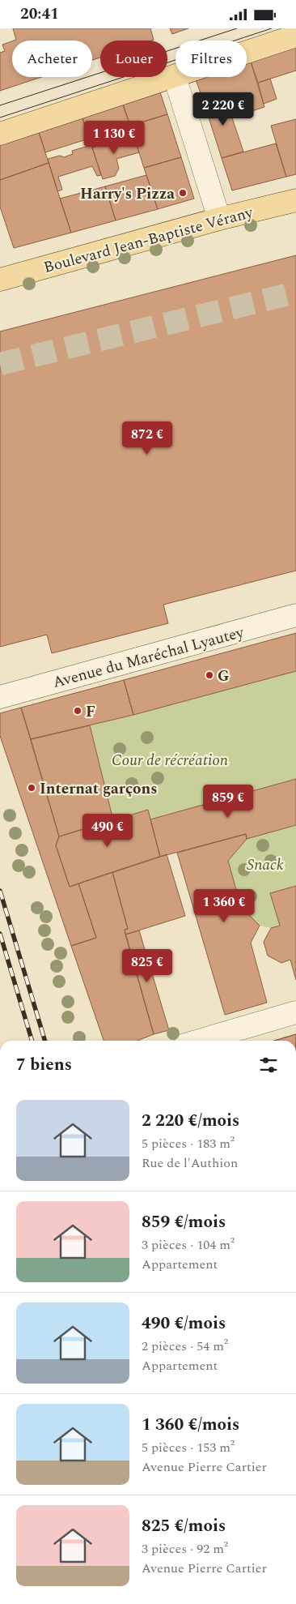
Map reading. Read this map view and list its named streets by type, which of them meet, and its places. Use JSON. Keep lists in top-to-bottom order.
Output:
{
  "streets": {
    "main road": ["Boulevard Jean-Baptiste Vérany", "Avenue du Maréchal Lyautey"]
  },
  "parks": ["Cour de récréation", "Snack"],
  "places": [
    "Harry's Pizza",
    "G",
    "F",
    "Internat garçons"
  ],
  "page": {
    "status": "20:41",
    "chip": ["Acheter", "Louer", "Filtres"],
    "price": [
      "2 220 €",
      "1 130 €",
      "872 €",
      "859 €",
      "490 €",
      "1 360 €",
      "825 €"
    ],
    "heading": "7 biens",
    "list": [
      {
        "name": "2 220 €/mois",
        "note": "5 pièces · 183 m² · Rue de l'Authion"
      },
      {
        "name": "859 €/mois",
        "note": "3 pièces · 104 m² · Appartement"
      },
      {
        "name": "490 €/mois",
        "note": "2 pièces · 54 m² · Appartement"
      },
      {
        "name": "1 360 €/mois",
        "note": "5 pièces · 153 m² · Avenue Pierre Cartier"
      },
      {
        "name": "825 €/mois",
        "note": "3 pièces · 92 m² · Avenue Pierre Cartier"
      }
    ]
  }
}
